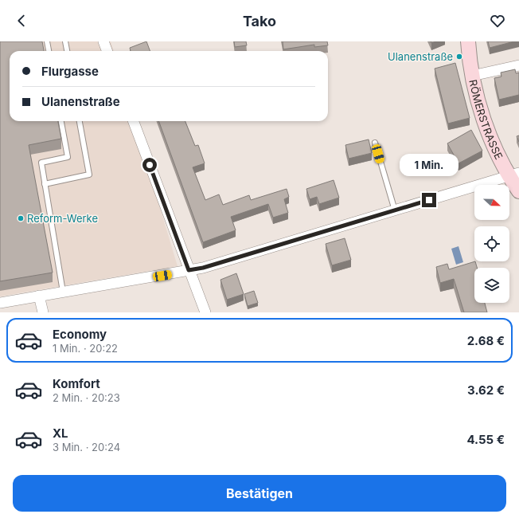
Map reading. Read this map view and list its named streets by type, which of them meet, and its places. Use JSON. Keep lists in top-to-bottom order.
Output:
{
  "streets": {
    "main road": ["RÖMERSTRASSE"]
  },
  "places": ["Ulanenstraße", "Reform-Werke"],
  "north": "right",
  "page": {
    "header": "Tako",
    "banner": ["Flurgasse", "Ulanenstraße"],
    "bubble": "1 Min.",
    "list": [
      {
        "name": "Economy",
        "note": "1 Min. · 20:22",
        "value": "2.68 €"
      },
      {
        "name": "Komfort",
        "note": "2 Min. · 20:23",
        "value": "3.62 €"
      },
      {
        "name": "XL",
        "note": "3 Min. · 20:24",
        "value": "4.55 €"
      }
    ],
    "buttons": "Bestätigen"
  }
}
